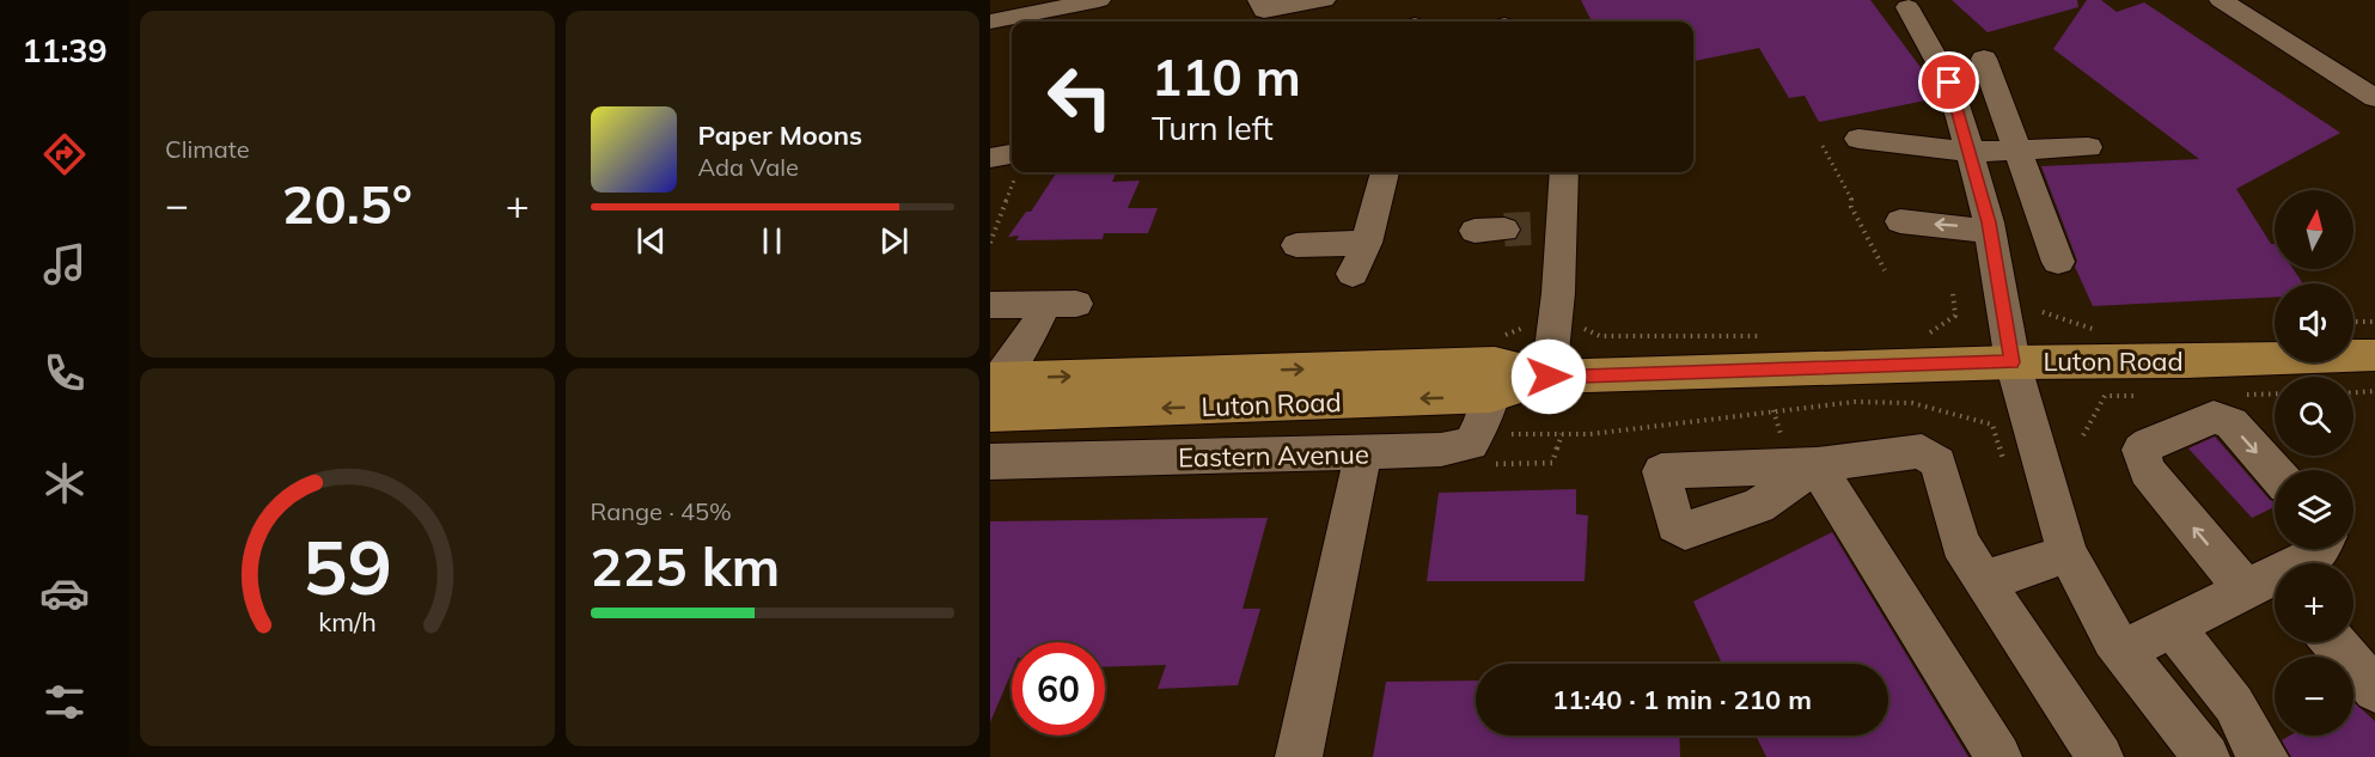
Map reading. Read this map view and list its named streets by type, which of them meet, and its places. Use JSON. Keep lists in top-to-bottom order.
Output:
{
  "streets": {
    "main road": ["Luton Road"],
    "street": ["Eastern Avenue"]
  },
  "crossings": [
    ["Luton Road", "Eastern Avenue"]
  ],
  "north": "top",
  "page": {
    "tabs": "11:39",
    "tile": [
      "Climate",
      ["Range · 45%", "225 km"]
    ],
    "turn": ["110 m", "Turn left"],
    "song": ["Paper Moons", "Ada Vale"],
    "heat": ["−", "20.5°", "+"],
    "map_buttons": ["+", "−"],
    "limit": "60",
    "trip": "11:40 · 1 min · 210 m",
    "gauge": ["59", "km/h"]
  }
}
